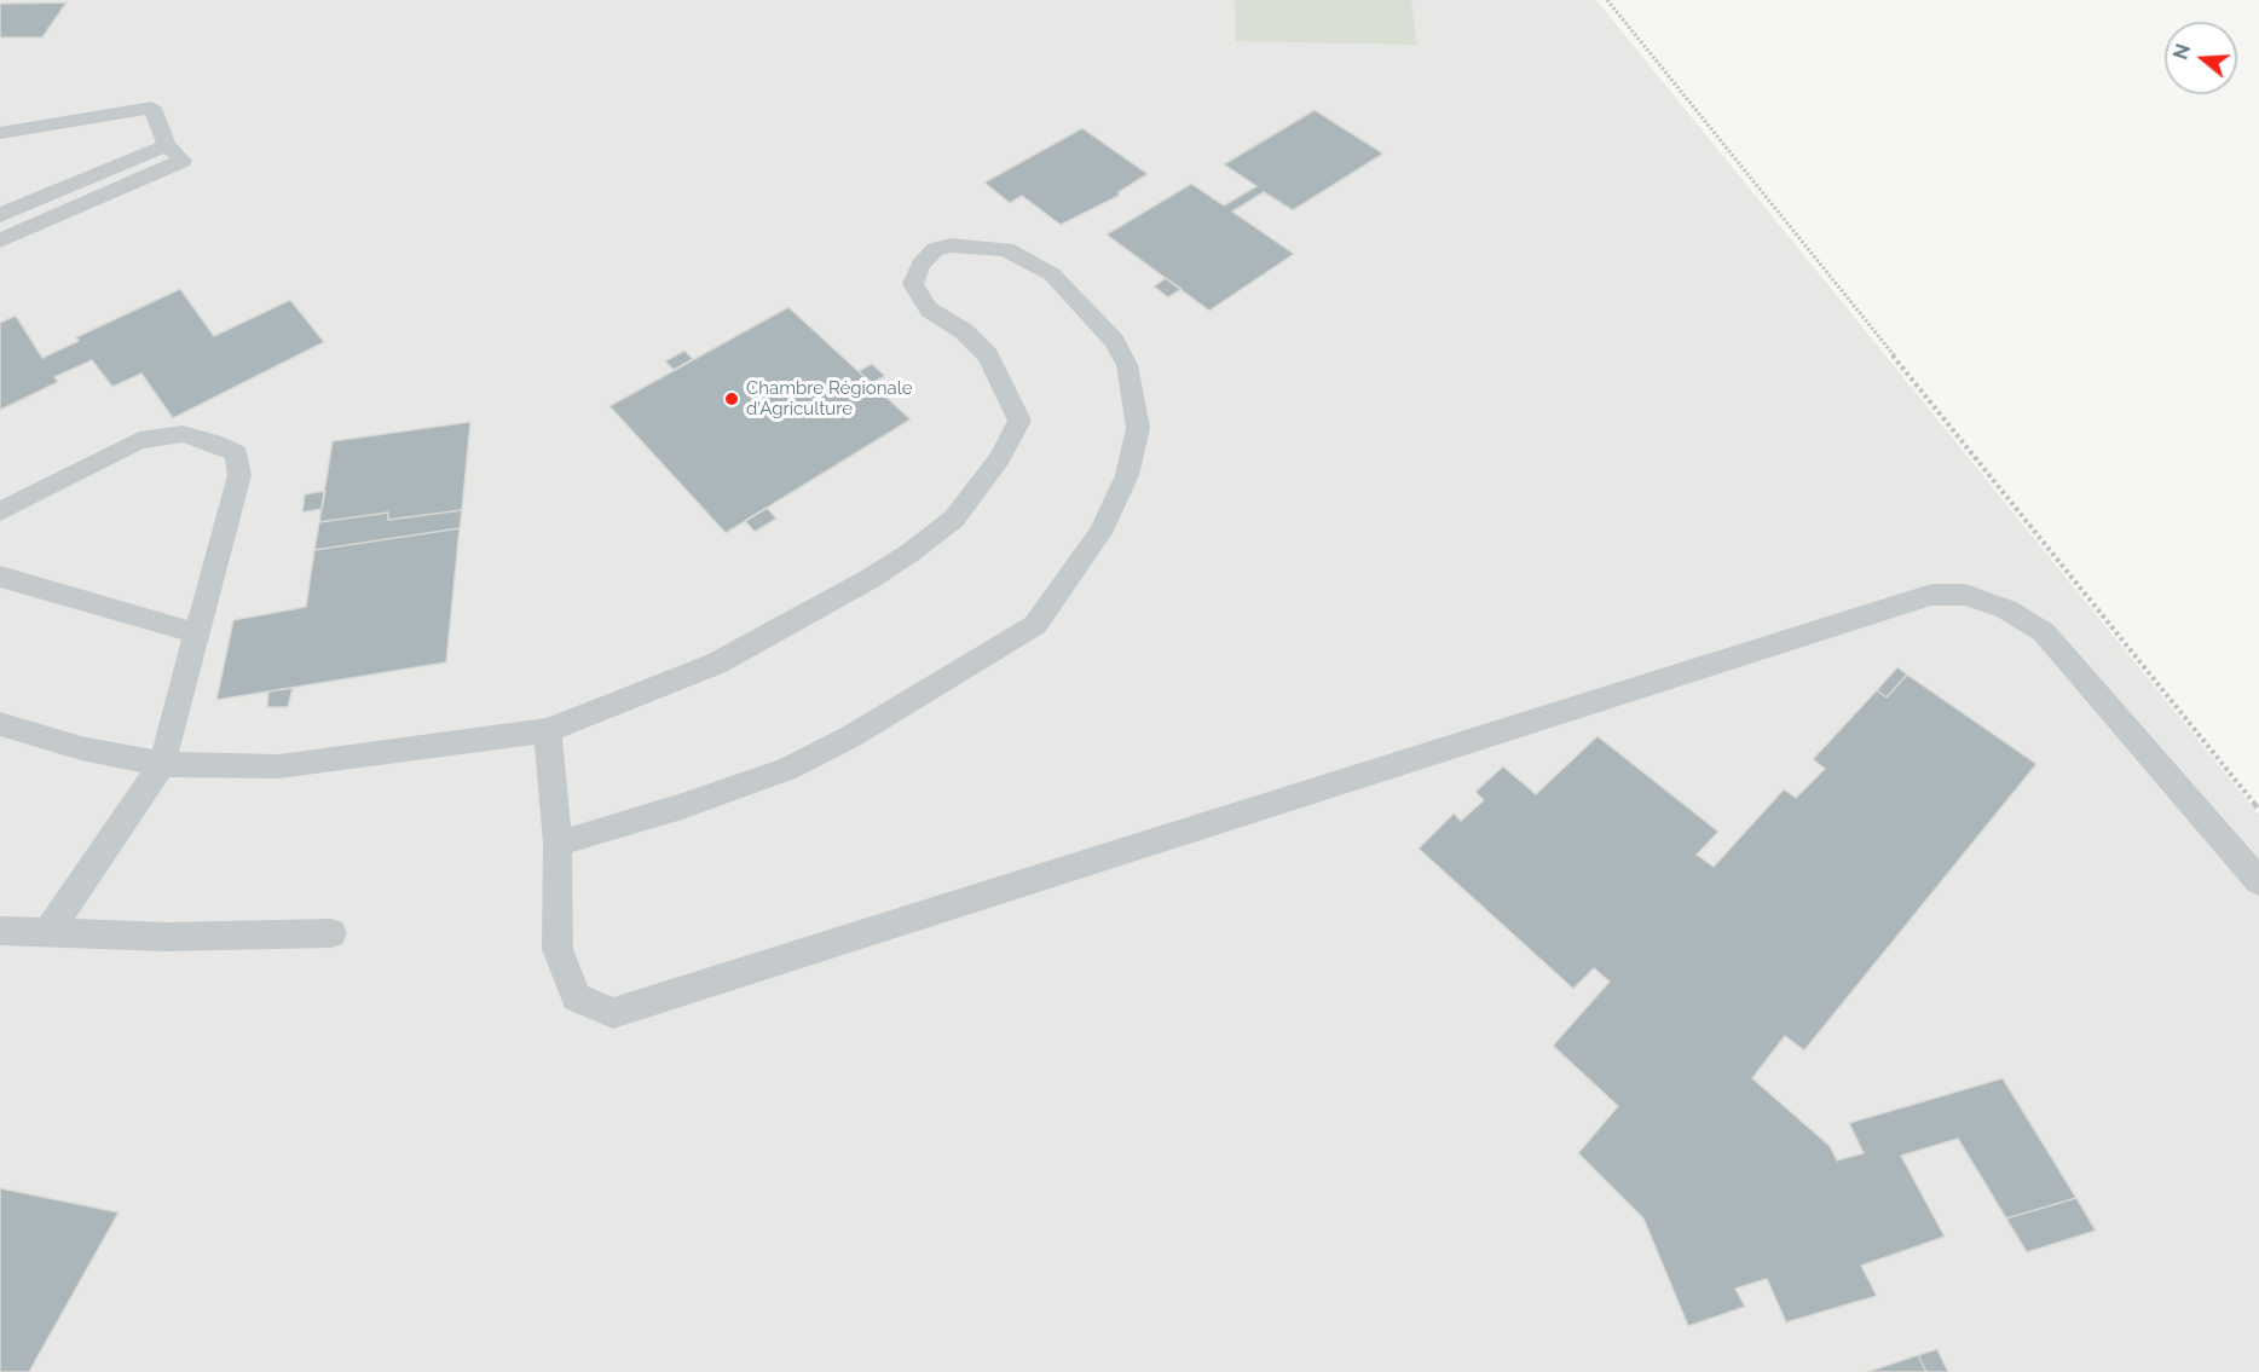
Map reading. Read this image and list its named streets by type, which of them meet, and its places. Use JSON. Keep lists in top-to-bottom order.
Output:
{
  "places": ["Chambre Régionale d'Agriculture"],
  "north": "left"
}
